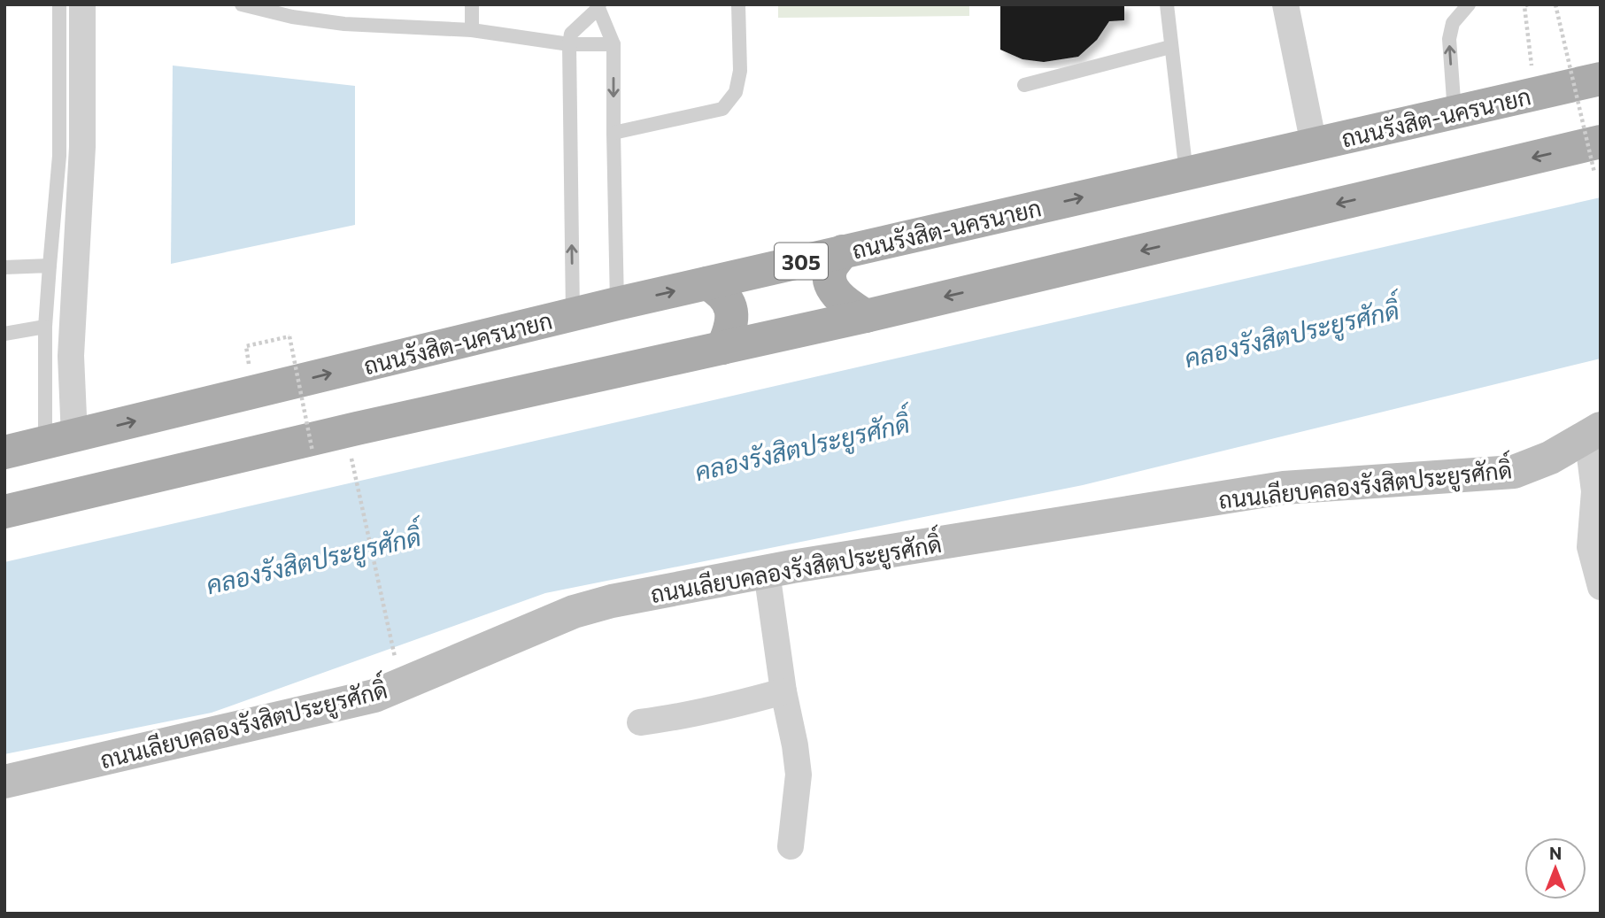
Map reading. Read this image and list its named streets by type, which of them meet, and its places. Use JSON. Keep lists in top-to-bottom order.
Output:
{
  "streets": {
    "main road": ["ถนนรังสิต-นครนายก", "305"],
    "street": ["ถนนเลียบคลองรังสิตประยูรศักดิ์"]
  },
  "water": ["คลองรังสิตประยูรศักดิ์"],
  "north": "top"
}
